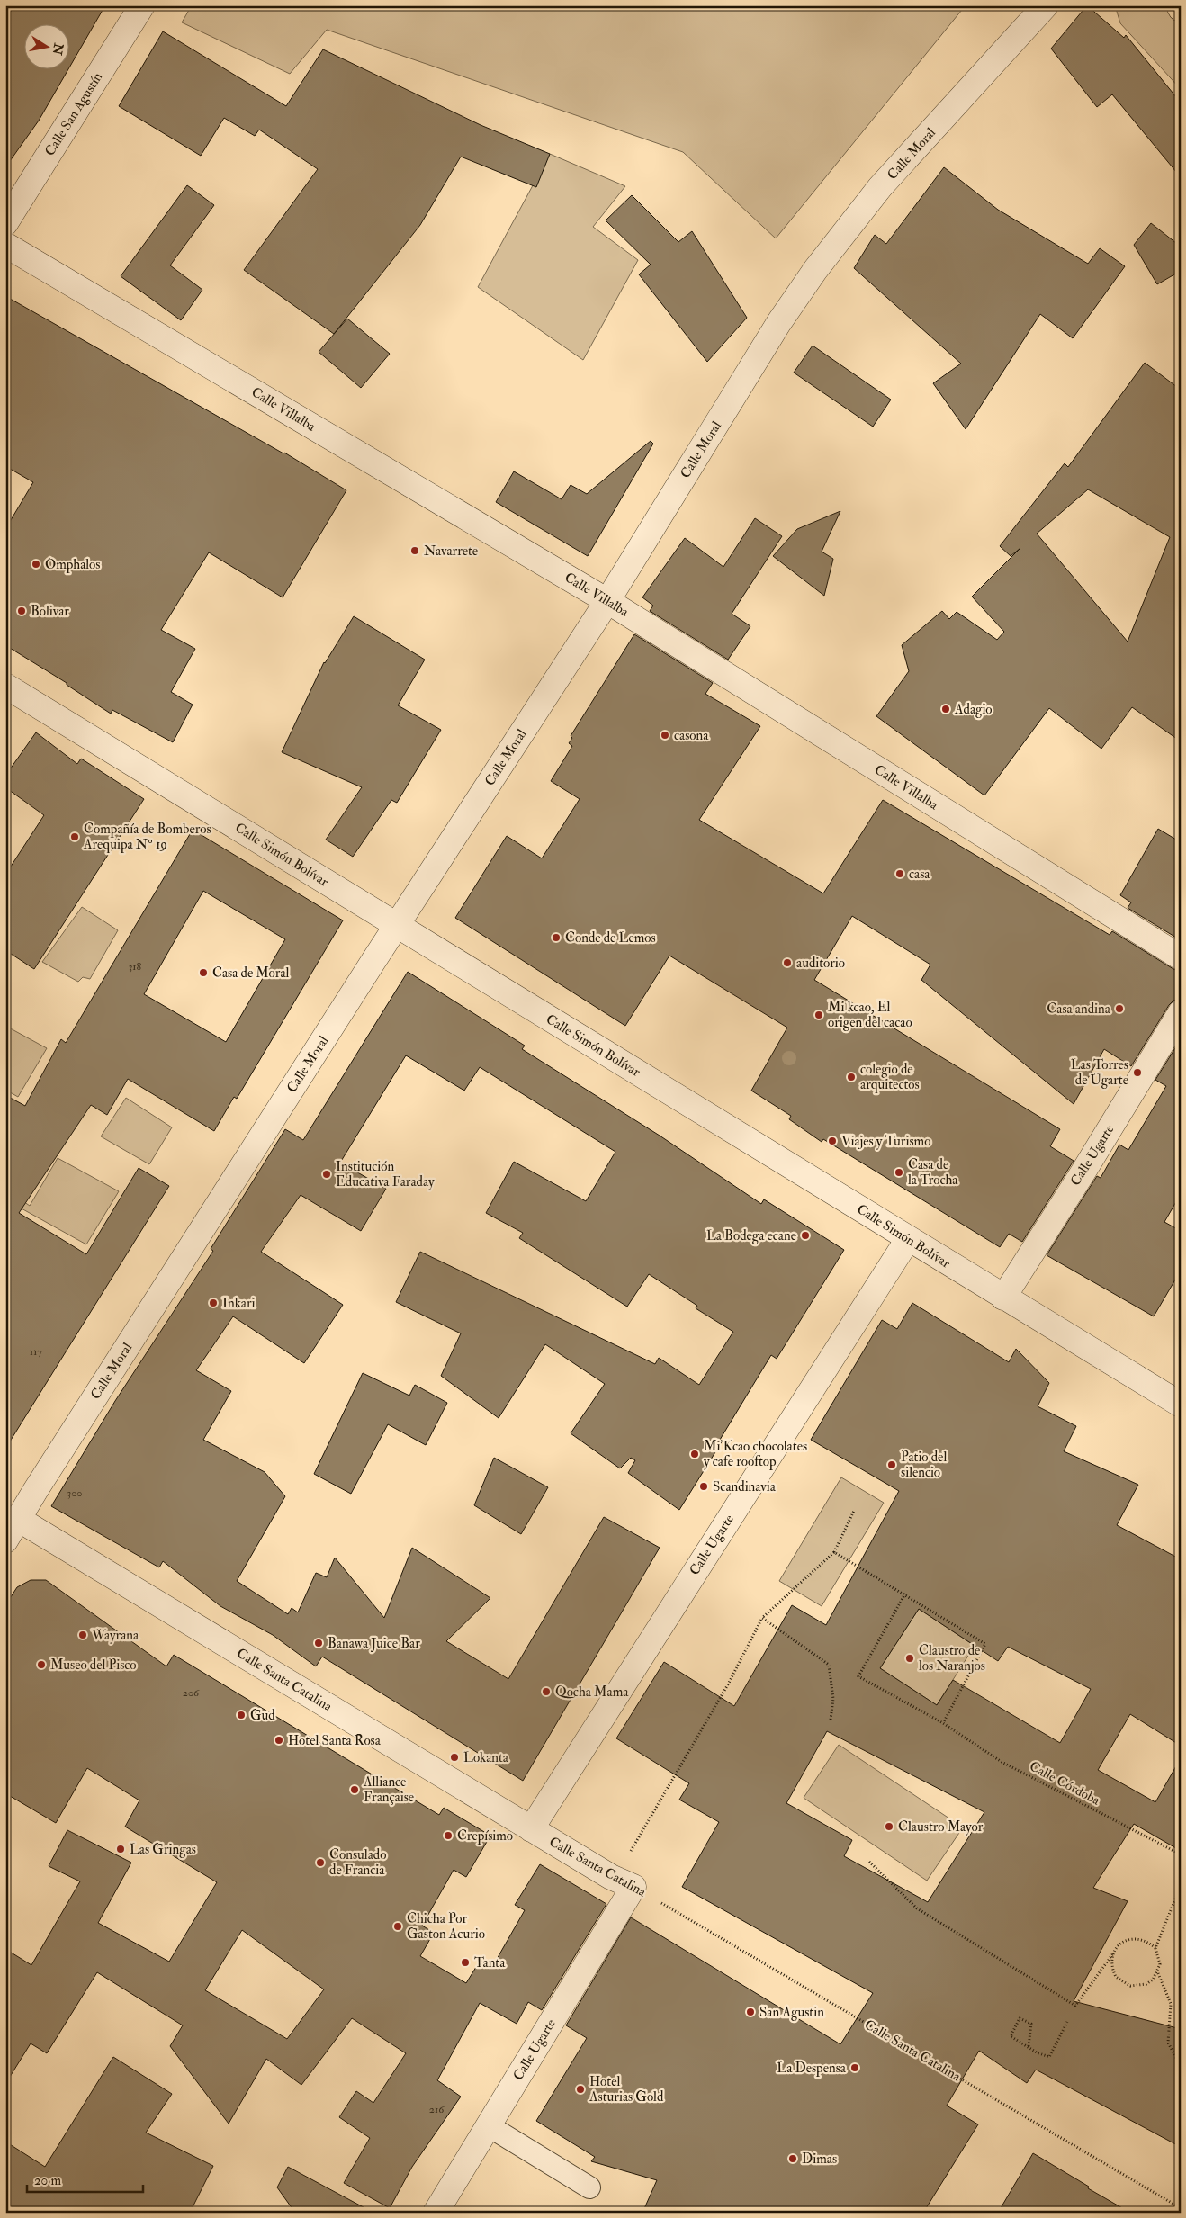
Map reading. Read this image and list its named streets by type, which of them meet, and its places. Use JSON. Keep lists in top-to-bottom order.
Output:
{
  "streets": {
    "street": [
      "Calle San Agustín",
      "Calle Moral",
      "Calle Villalba",
      "Calle Simón Bolívar",
      "Calle Ugarte",
      "Calle Santa Catalina"
    ],
    "path": ["Calle Córdoba"]
  },
  "crossings": [
    ["Calle Moral", "Calle Villalba"],
    ["Calle Moral", "Calle Simón Bolívar"],
    ["Calle Moral", "Calle Santa Catalina"],
    ["Calle Simón Bolívar", "Calle Ugarte"],
    ["Calle Ugarte", "Calle Santa Catalina"]
  ],
  "places": [
    "Navarrete",
    "Omphalos",
    "Bolivar",
    "Adagio",
    "casona",
    "Compañía de Bomberos Arequipa Nº 19",
    "casa",
    "Conde de Lemos",
    "auditorio",
    "Casa de Moral",
    "Casa andina",
    "Mi kcao, El origen del cacao",
    "Las Torres de Ugarte",
    "colegio de arquitectos",
    "Viajes y Turismo",
    "Casa de la Trocha",
    "Institución Educativa Faraday",
    "La Bodega ecane",
    "Inkari",
    "Mi Kcao chocolates y cafe rooftop",
    "Patio del silencio",
    "Scandinavia",
    "Wayrana",
    "Banawa Juice Bar",
    "Claustro de los Naranjos",
    "Museo del Pisco",
    "Qocha Mama",
    "Gud",
    "Hotel Santa Rosa",
    "Lokanta",
    "Alliance Française",
    "Claustro Mayor",
    "Crepísimo",
    "Las Gringas",
    "Consulado de Francia",
    "Chicha Por Gaston Acurio",
    "Tanta",
    "San Agustin",
    "La Despensa",
    "Hotel Asturias Gold",
    "Dimas"
  ],
  "house_numbers": [
    "318",
    "117",
    "300",
    "206",
    "216"
  ],
  "scale_bar": "20 m",
  "north": "right"
}
